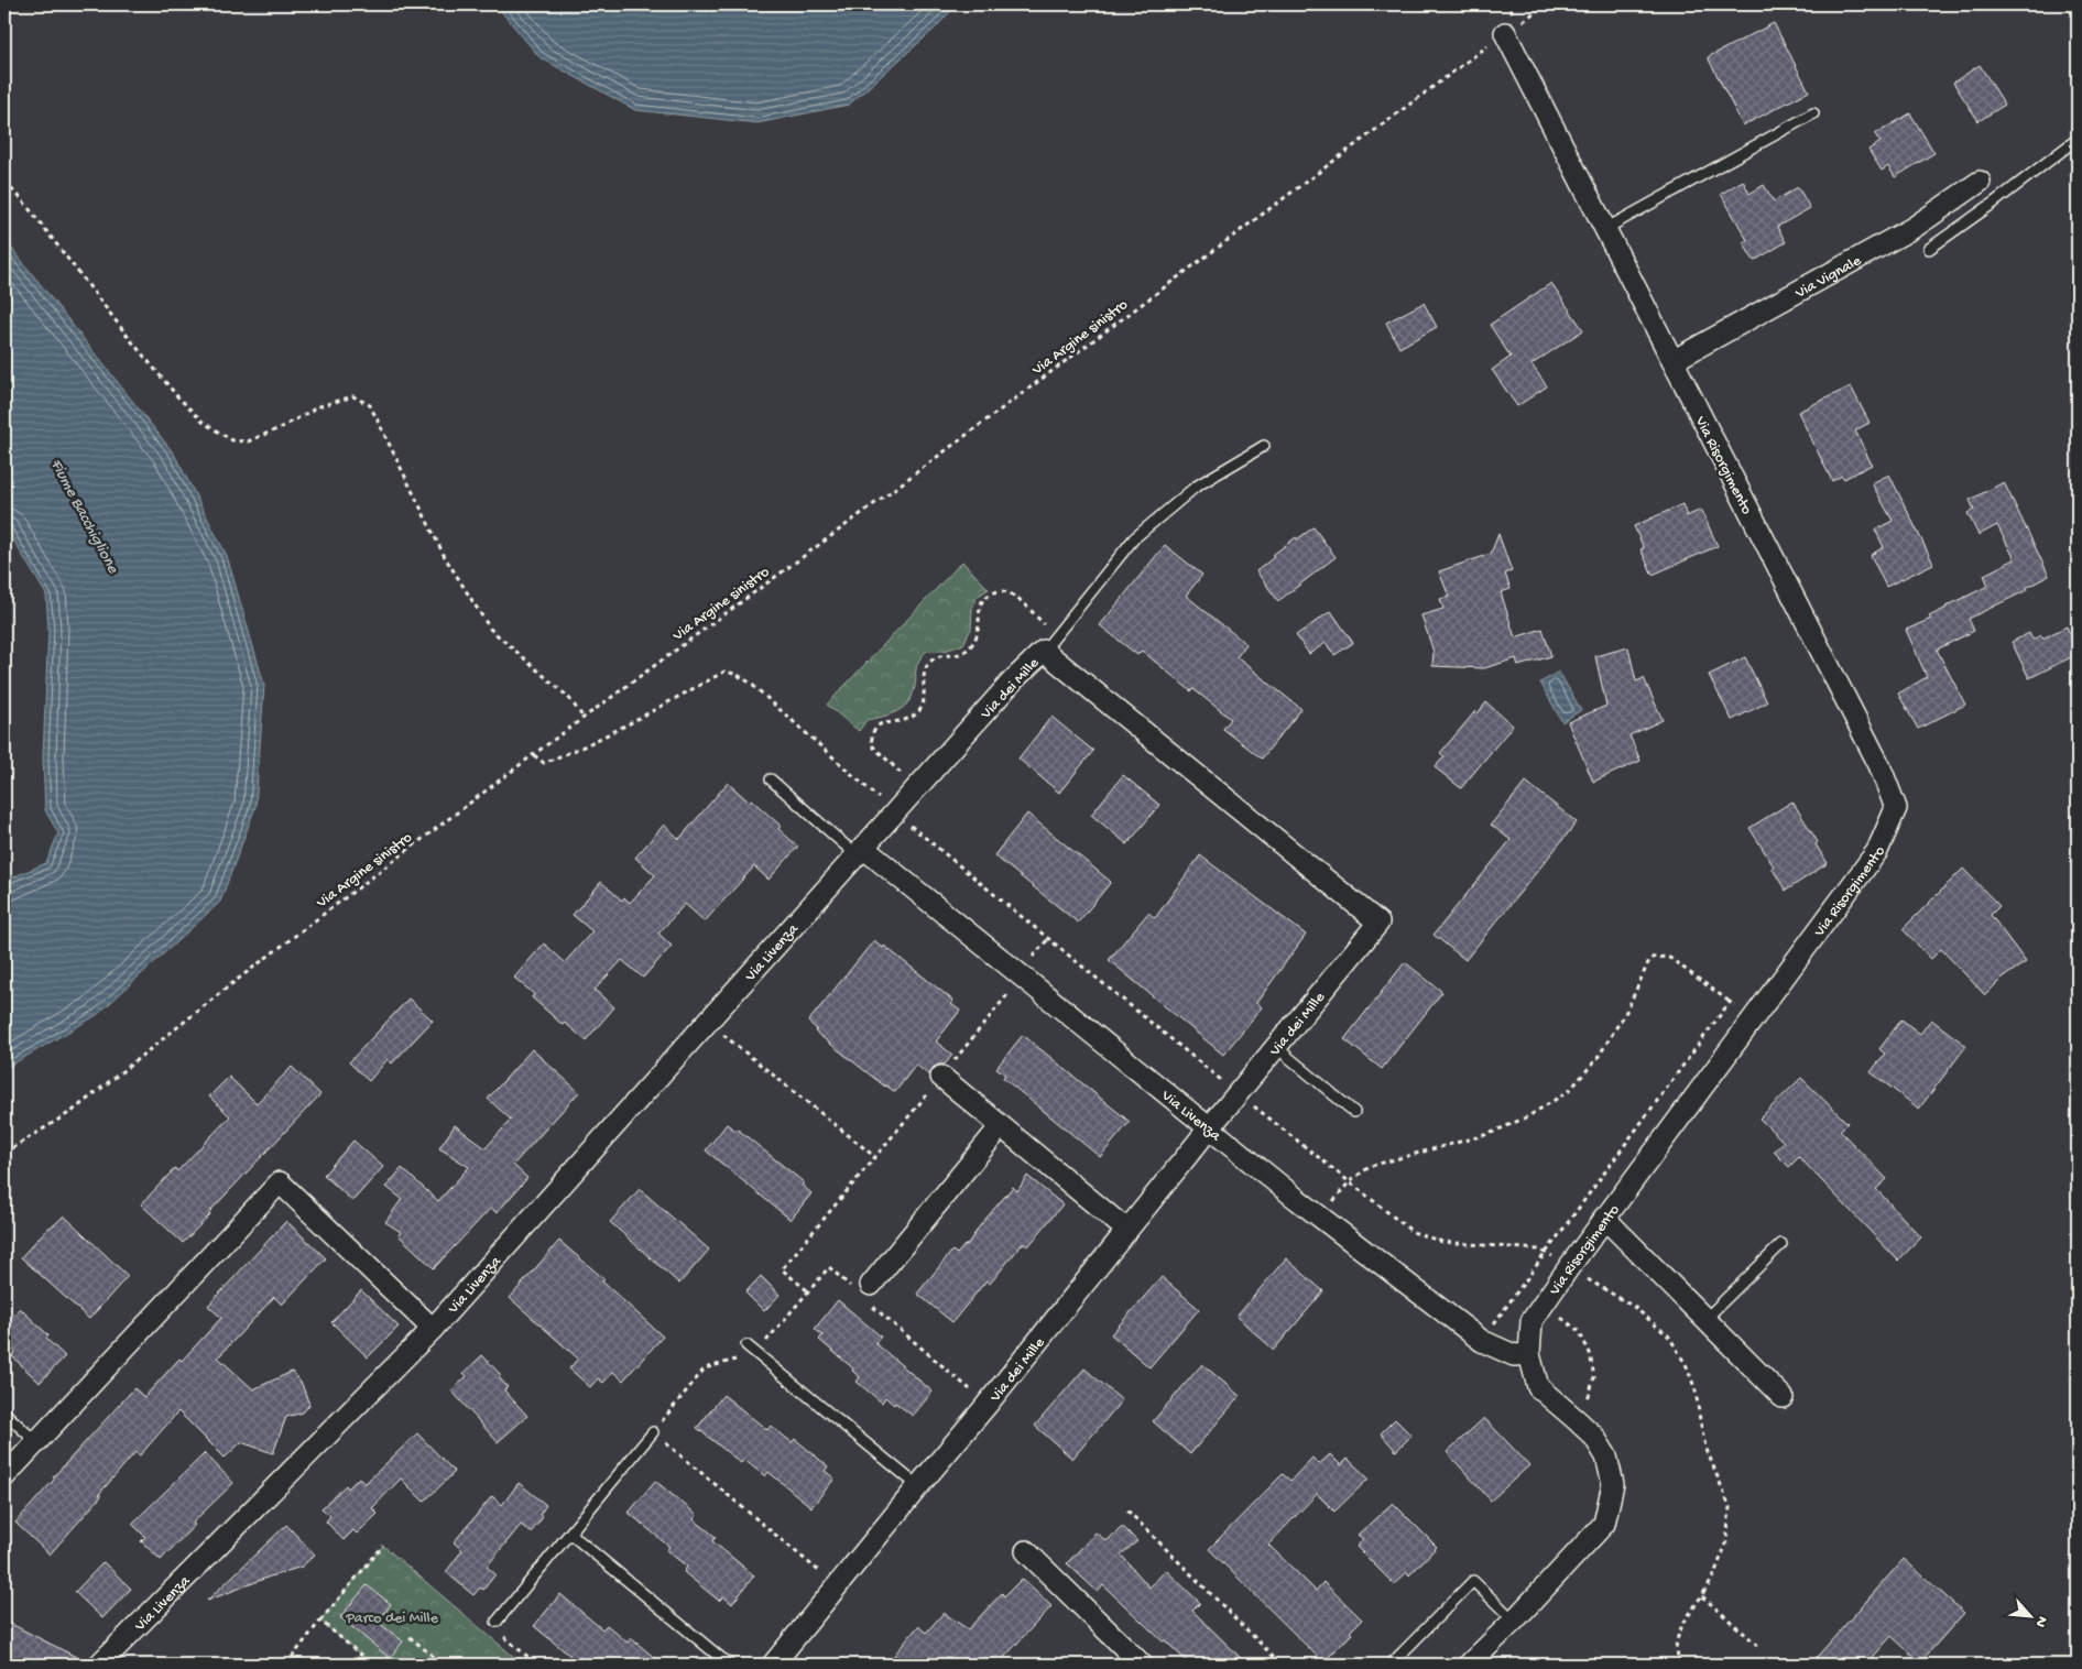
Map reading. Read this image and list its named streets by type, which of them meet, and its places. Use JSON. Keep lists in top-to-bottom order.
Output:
{
  "streets": {
    "street": [
      "Via Vignale",
      "Via Risorgimento",
      "Via dei Mille",
      "Via Livenza"
    ],
    "path": ["Via Argine sinistro"]
  },
  "crossings": [
    ["Via Vignale", "Via Risorgimento"],
    ["Via Risorgimento", "Via Livenza"],
    ["Via dei Mille", "Via Livenza"]
  ],
  "water": ["Fiume Bacchiglione"],
  "parks": ["Parco dei Mille"],
  "north": "bottom right"
}
